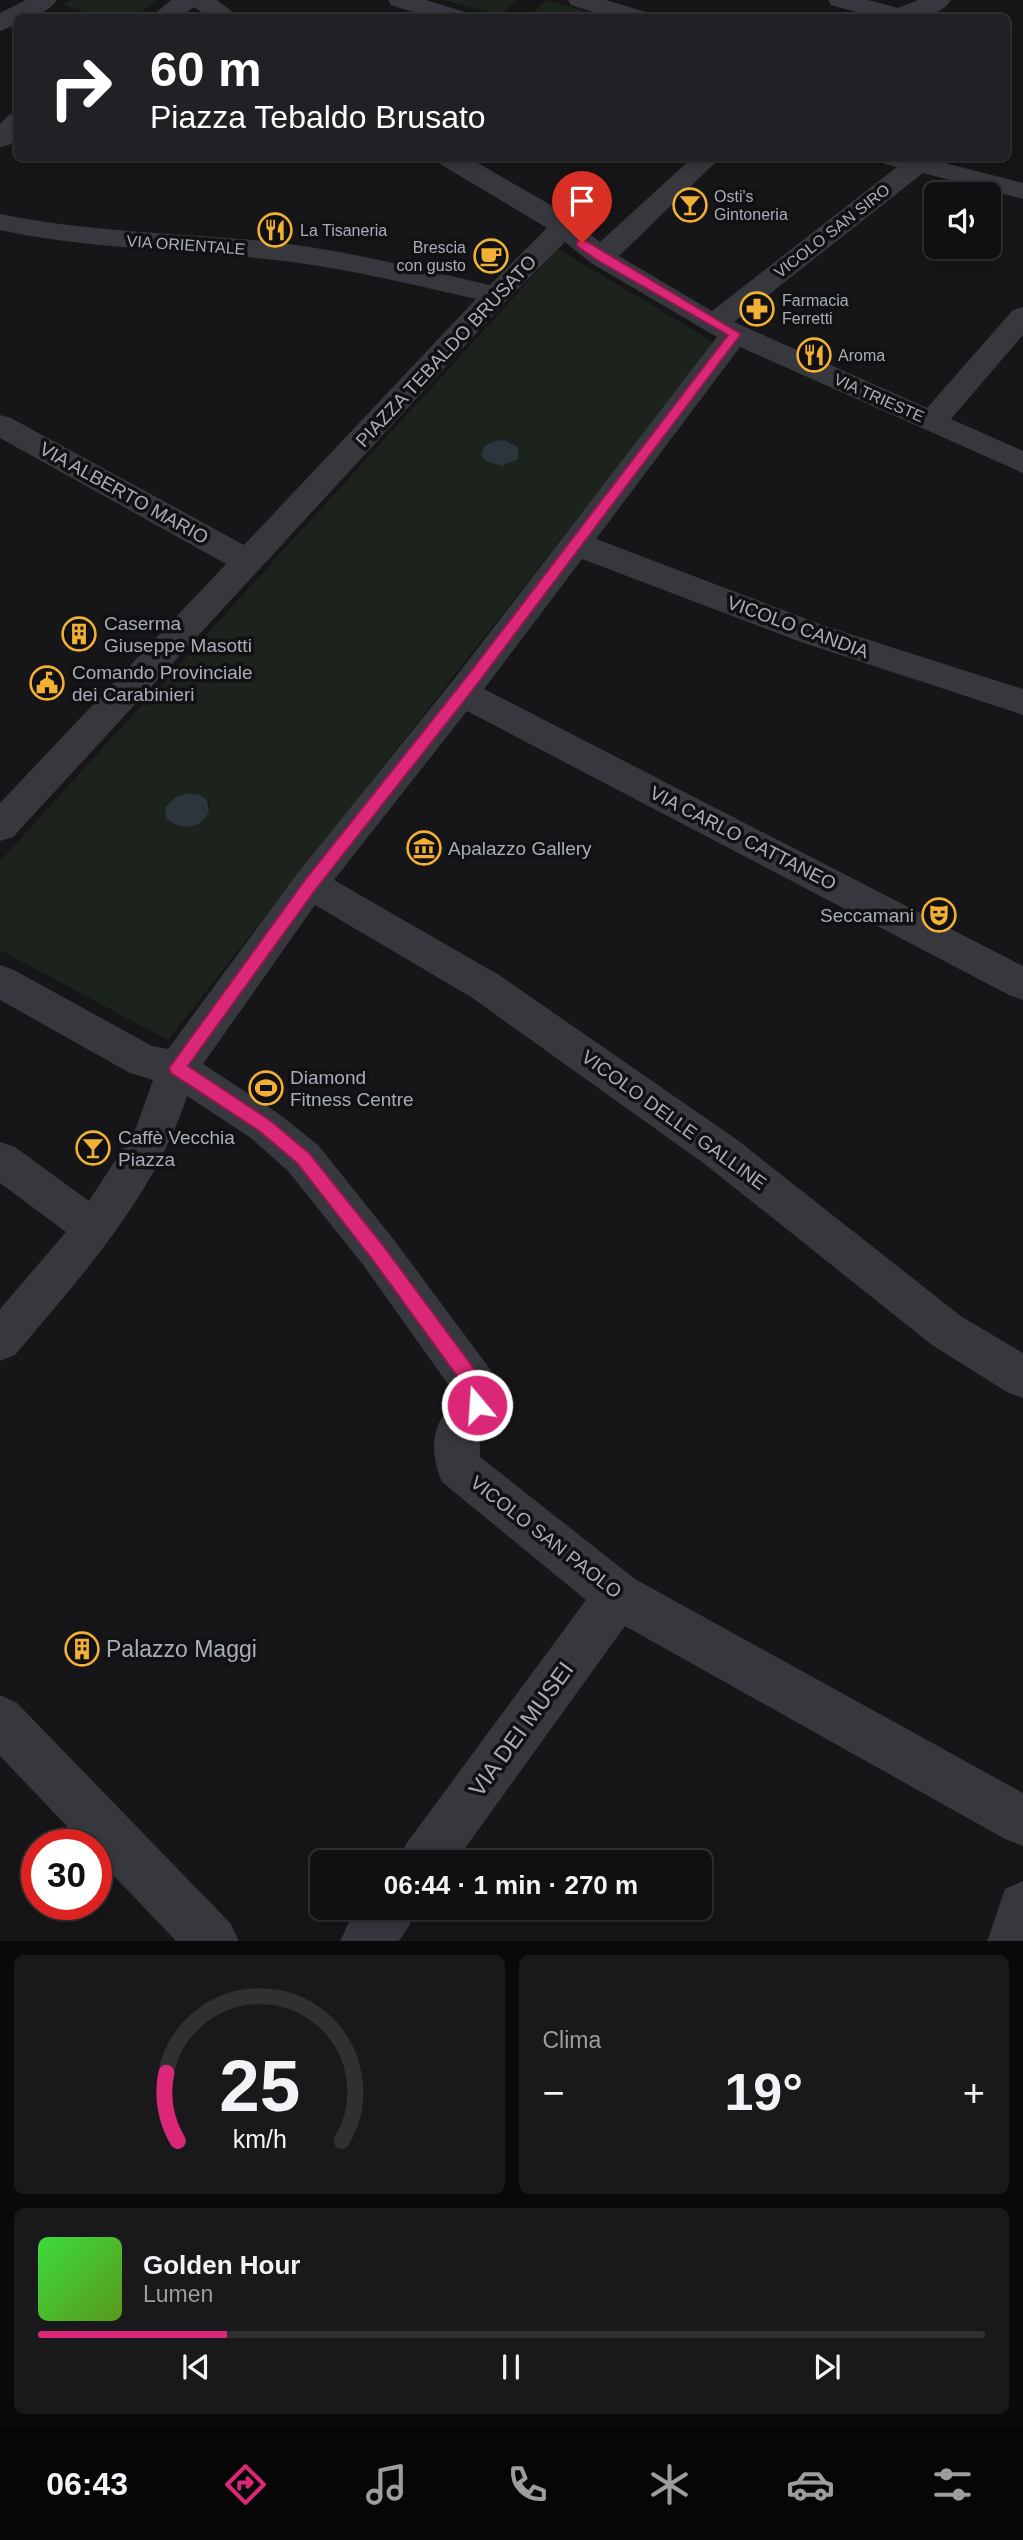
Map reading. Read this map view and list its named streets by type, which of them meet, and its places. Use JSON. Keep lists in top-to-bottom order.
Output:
{
  "streets": {
    "street": [
      "VICOLO SAN SIRO",
      "VIA ORIENTALE",
      "PIAZZA TEBALDO BRUSATO",
      "VIA TRIESTE",
      "VIA ALBERTO MARIO",
      "VICOLO CANDIA",
      "VIA CARLO CATTANEO",
      "VICOLO DELLE GALLINE",
      "VICOLO SAN PAOLO",
      "VIA DEI MUSEI"
    ]
  },
  "crossings": [
    ["VICOLO SAN SIRO", "VIA TRIESTE"],
    ["VIA ORIENTALE", "PIAZZA TEBALDO BRUSATO"],
    ["PIAZZA TEBALDO BRUSATO", "VIA ALBERTO MARIO"],
    ["VICOLO SAN PAOLO", "VIA DEI MUSEI"]
  ],
  "places": {
    "bar": ["Osti's Gintoneria", "Caffè Vecchia Piazza"],
    "restaurant": ["La Tisaneria", "Aroma"],
    "cafe": ["Brescia con gusto"],
    "pharmacy": ["Farmacia Ferretti"],
    "building": ["Caserma Giuseppe Masotti", "Palazzo Maggi"],
    "public building": ["Comando Provinciale dei Carabinieri"],
    "museum": ["Apalazzo Gallery"],
    "theatre": ["Seccamani"],
    "sports": ["Diamond Fitness Centre"]
  },
  "page": {
    "turn": ["60 m", "Piazza Tebaldo Brusato"],
    "limit": "30",
    "trip": "06:44 · 1 min · 270 m",
    "tile": "Clima",
    "heat": ["−", "19°", "+"],
    "song": ["Golden Hour", "Lumen"],
    "tabs": "06:43",
    "gauge": ["25", "km/h"]
  }
}
